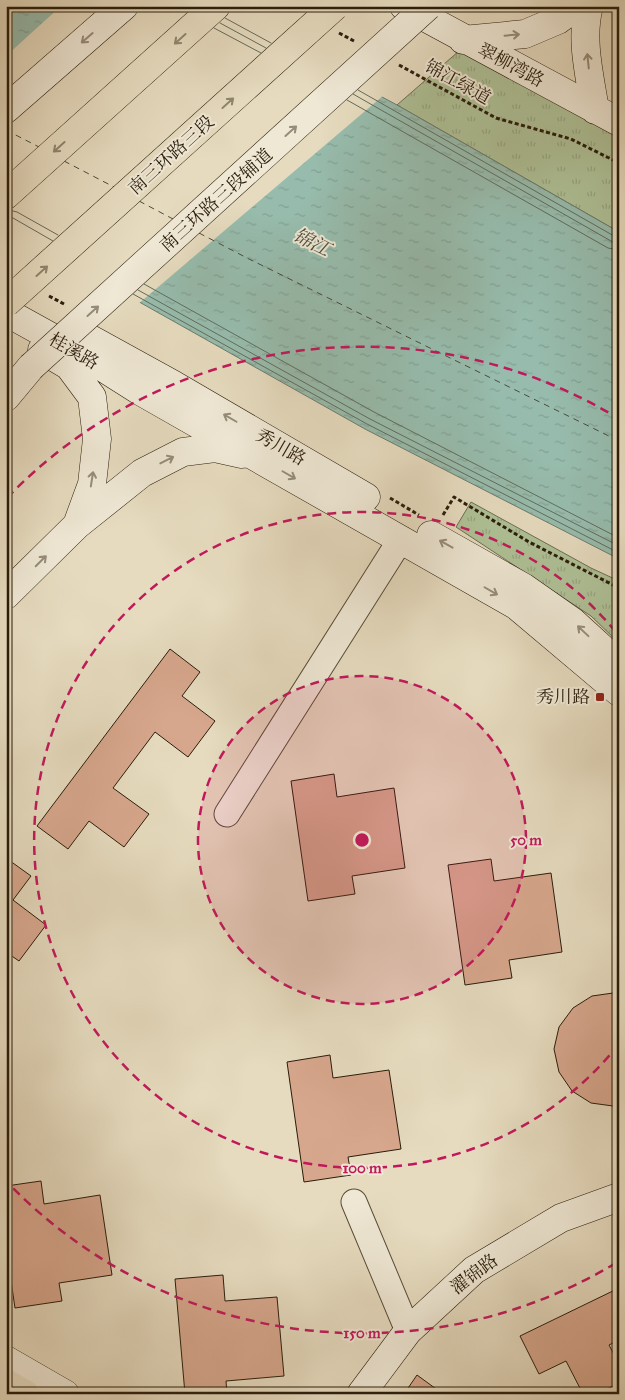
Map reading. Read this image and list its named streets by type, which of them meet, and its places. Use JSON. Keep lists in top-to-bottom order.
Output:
{
  "streets": {
    "highway": ["南三环路三段"],
    "street": [
      "翠柳湾路",
      "南三环路三段辅道",
      "桂溪路",
      "秀川路",
      "濯锦路"
    ],
    "path": ["锦江绿道"]
  },
  "crossings": [
    ["桂溪路", "秀川路"]
  ],
  "one_way": ["南三环路三段辅道"],
  "water": ["锦江"],
  "places": {
    "transit": ["秀川路"]
  },
  "rings": ["50 m", "100 m", "150 m"]
}
